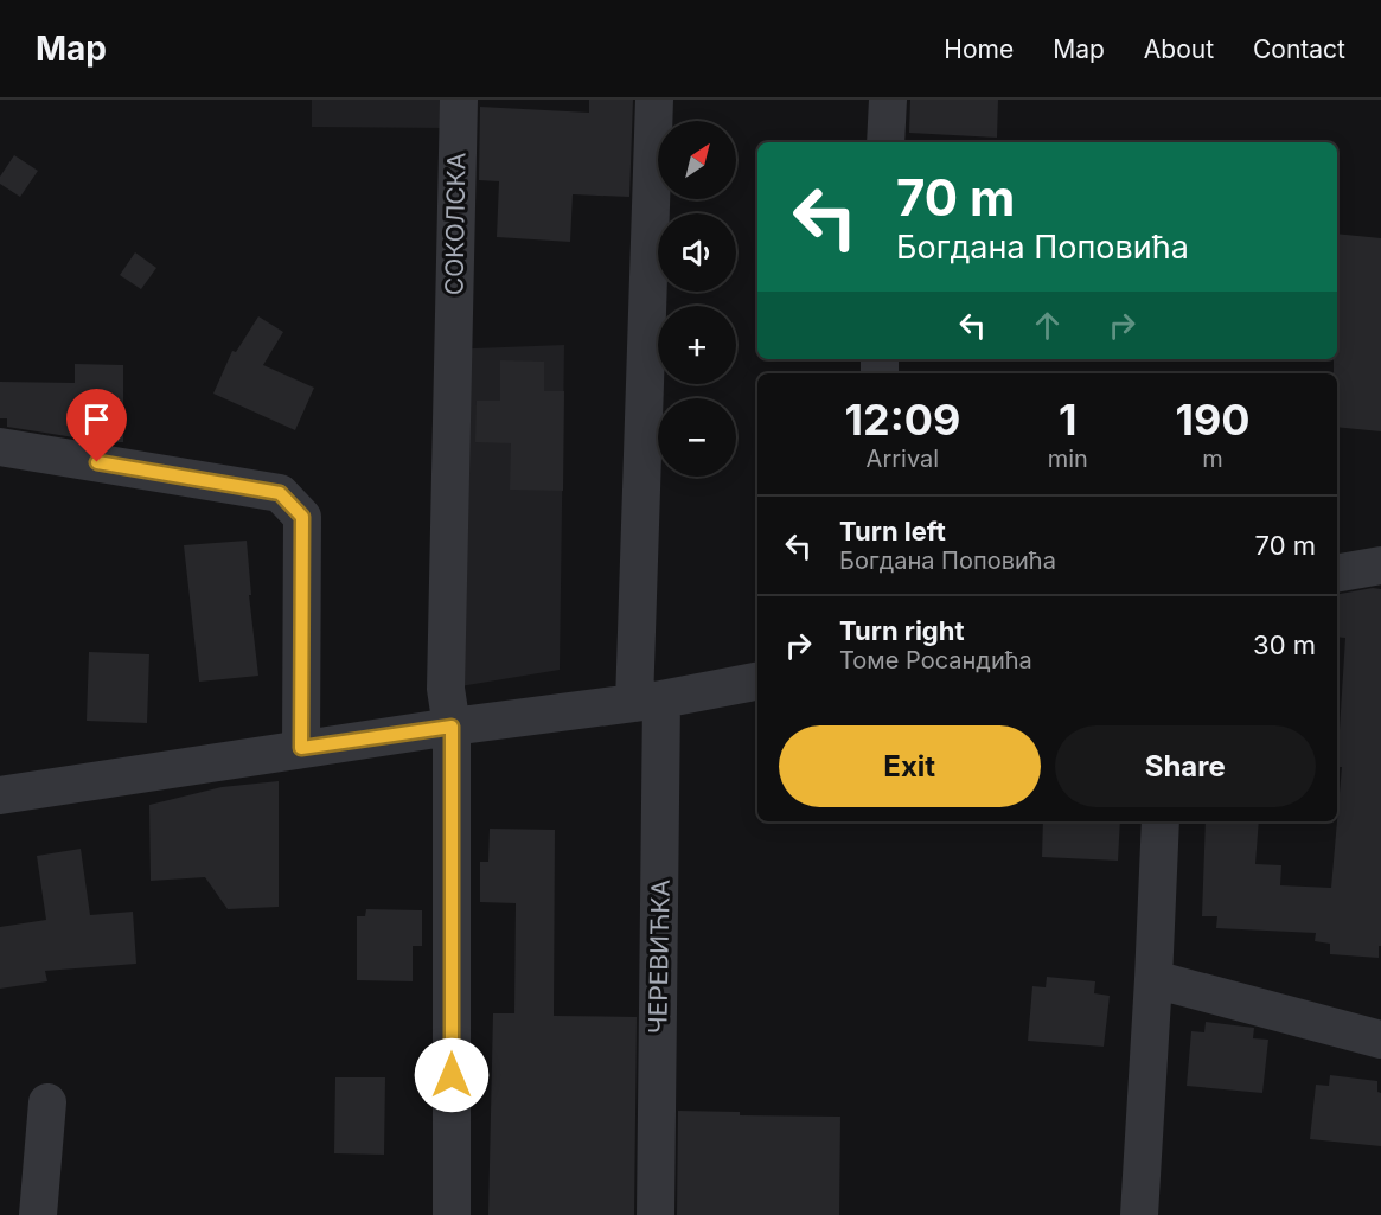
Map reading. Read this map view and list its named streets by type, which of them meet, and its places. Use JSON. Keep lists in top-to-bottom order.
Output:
{
  "streets": {
    "street": ["СОКОЛСКА", "ЧЕРЕВИЋКА"]
  },
  "north": "top right",
  "page": {
    "header": "Map",
    "nav": [
      "Home",
      "Map",
      "About",
      "Contact"
    ],
    "map_buttons": ["+", "−"],
    "turn": ["70 m", "Богдана Поповића"],
    "eta": [
      "12:09",
      "Arrival",
      "1",
      "min",
      "190",
      "m"
    ],
    "list": [
      {
        "name": "Turn left",
        "note": "Богдана Поповића",
        "value": "70 m"
      },
      {
        "name": "Turn right",
        "note": "Томе Росандића",
        "value": "30 m"
      }
    ],
    "buttons": ["Exit", "Share"]
  }
}
